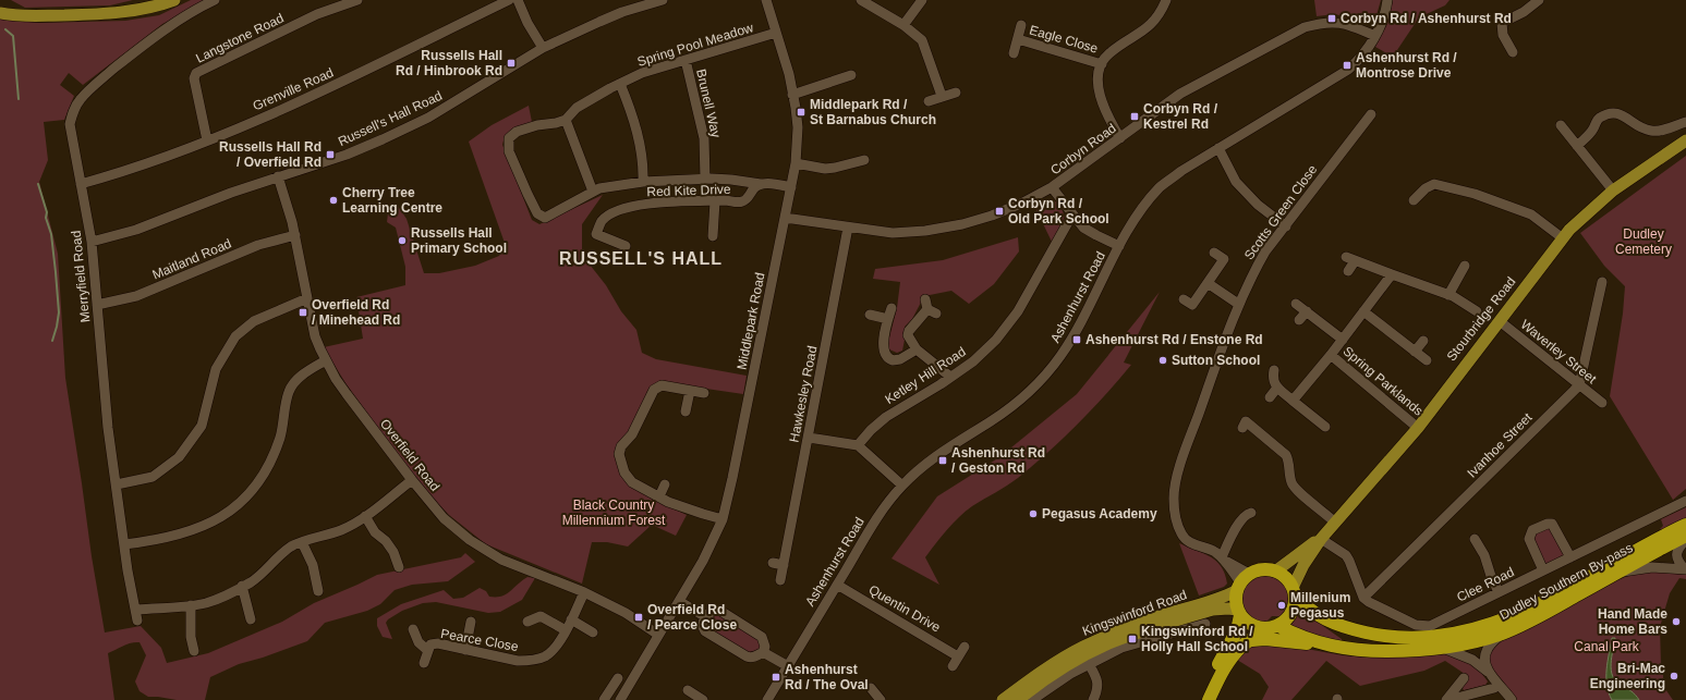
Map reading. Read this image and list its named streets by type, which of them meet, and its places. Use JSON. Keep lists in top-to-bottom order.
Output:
{
  "streets": {
    "highway": ["Dudley Southern By-pass"],
    "main road": ["Stourbridge Road", "Kingswinford Road"],
    "street": [
      "Langstone Road",
      "Eagle Close",
      "Spring Pool Meadow",
      "Grenville Road",
      "Brunell Way",
      "Russell's Hall Road",
      "Corbyn Road",
      "Red Kite Drive",
      "Scotts Green Close",
      "Maitland Road",
      "Merryfield Road",
      "Ashenhurst Road",
      "Middlepark Road",
      "Waverley Street",
      "Ketley Hill Road",
      "Spring Parklands",
      "Hawkesley Road",
      "Ivanhoe Street",
      "Overfield Road",
      "Clee Road",
      "Quentin Drive",
      "Pearce Close"
    ]
  },
  "crossings": [
    ["Langstone Road", "Grenville Road"],
    ["Spring Pool Meadow", "Brunell Way"],
    ["Spring Pool Meadow", "Red Kite Drive"],
    ["Spring Pool Meadow", "Middlepark Road"],
    ["Grenville Road", "Merryfield Road"],
    ["Russell's Hall Road", "Merryfield Road"],
    ["Russell's Hall Road", "Overfield Road"],
    ["Corbyn Road", "Ashenhurst Road"],
    ["Corbyn Road", "Middlepark Road"],
    ["Corbyn Road", "Hawkesley Road"],
    ["Scotts Green Close", "Stourbridge Road"],
    ["Scotts Green Close", "Dudley Southern By-pass"],
    ["Scotts Green Close", "Kingswinford Road"],
    ["Maitland Road", "Merryfield Road"],
    ["Maitland Road", "Overfield Road"],
    ["Ashenhurst Road", "Quentin Drive"],
    ["Stourbridge Road", "Waverley Street"],
    ["Stourbridge Road", "Spring Parklands"],
    ["Stourbridge Road", "Dudley Southern By-pass"],
    ["Stourbridge Road", "Kingswinford Road"],
    ["Middlepark Road", "Overfield Road"],
    ["Waverley Street", "Ivanhoe Street"],
    ["Ivanhoe Street", "Clee Road"],
    ["Overfield Road", "Pearce Close"],
    ["Dudley Southern By-pass", "Kingswinford Road"]
  ],
  "districts": ["RUSSELL'S HALL"],
  "parks": ["Dudley Cemetery", "Black Country Millennium Forest", "Canal Park"],
  "places": {
    "transit": [
      "Corbyn Rd / Ashenhurst Rd",
      "Russells Hall Rd / Hinbrook Rd",
      "Ashenhurst Rd / Montrose Drive",
      "Middlepark Rd / St Barnabus Church",
      "Corbyn Rd / Kestrel Rd",
      "Russells Hall Rd / Overfield Rd",
      "Corbyn Rd / Old Park School",
      "Overfield Rd / Minehead Rd",
      "Ashenhurst Rd / Enstone Rd",
      "Ashenhurst Rd / Geston Rd",
      "Overfield Rd / Pearce Close",
      "Kingswinford Rd / Holly Hall School",
      "Ashenhurst Rd / The Oval"
    ],
    "other": [
      "Cherry Tree Learning Centre",
      "Russells Hall Primary School",
      "Sutton School",
      "Pegasus Academy",
      "Millenium Pegasus",
      "Hand Made Home Bars",
      "Bri-Mac Engineering"
    ]
  }
}
